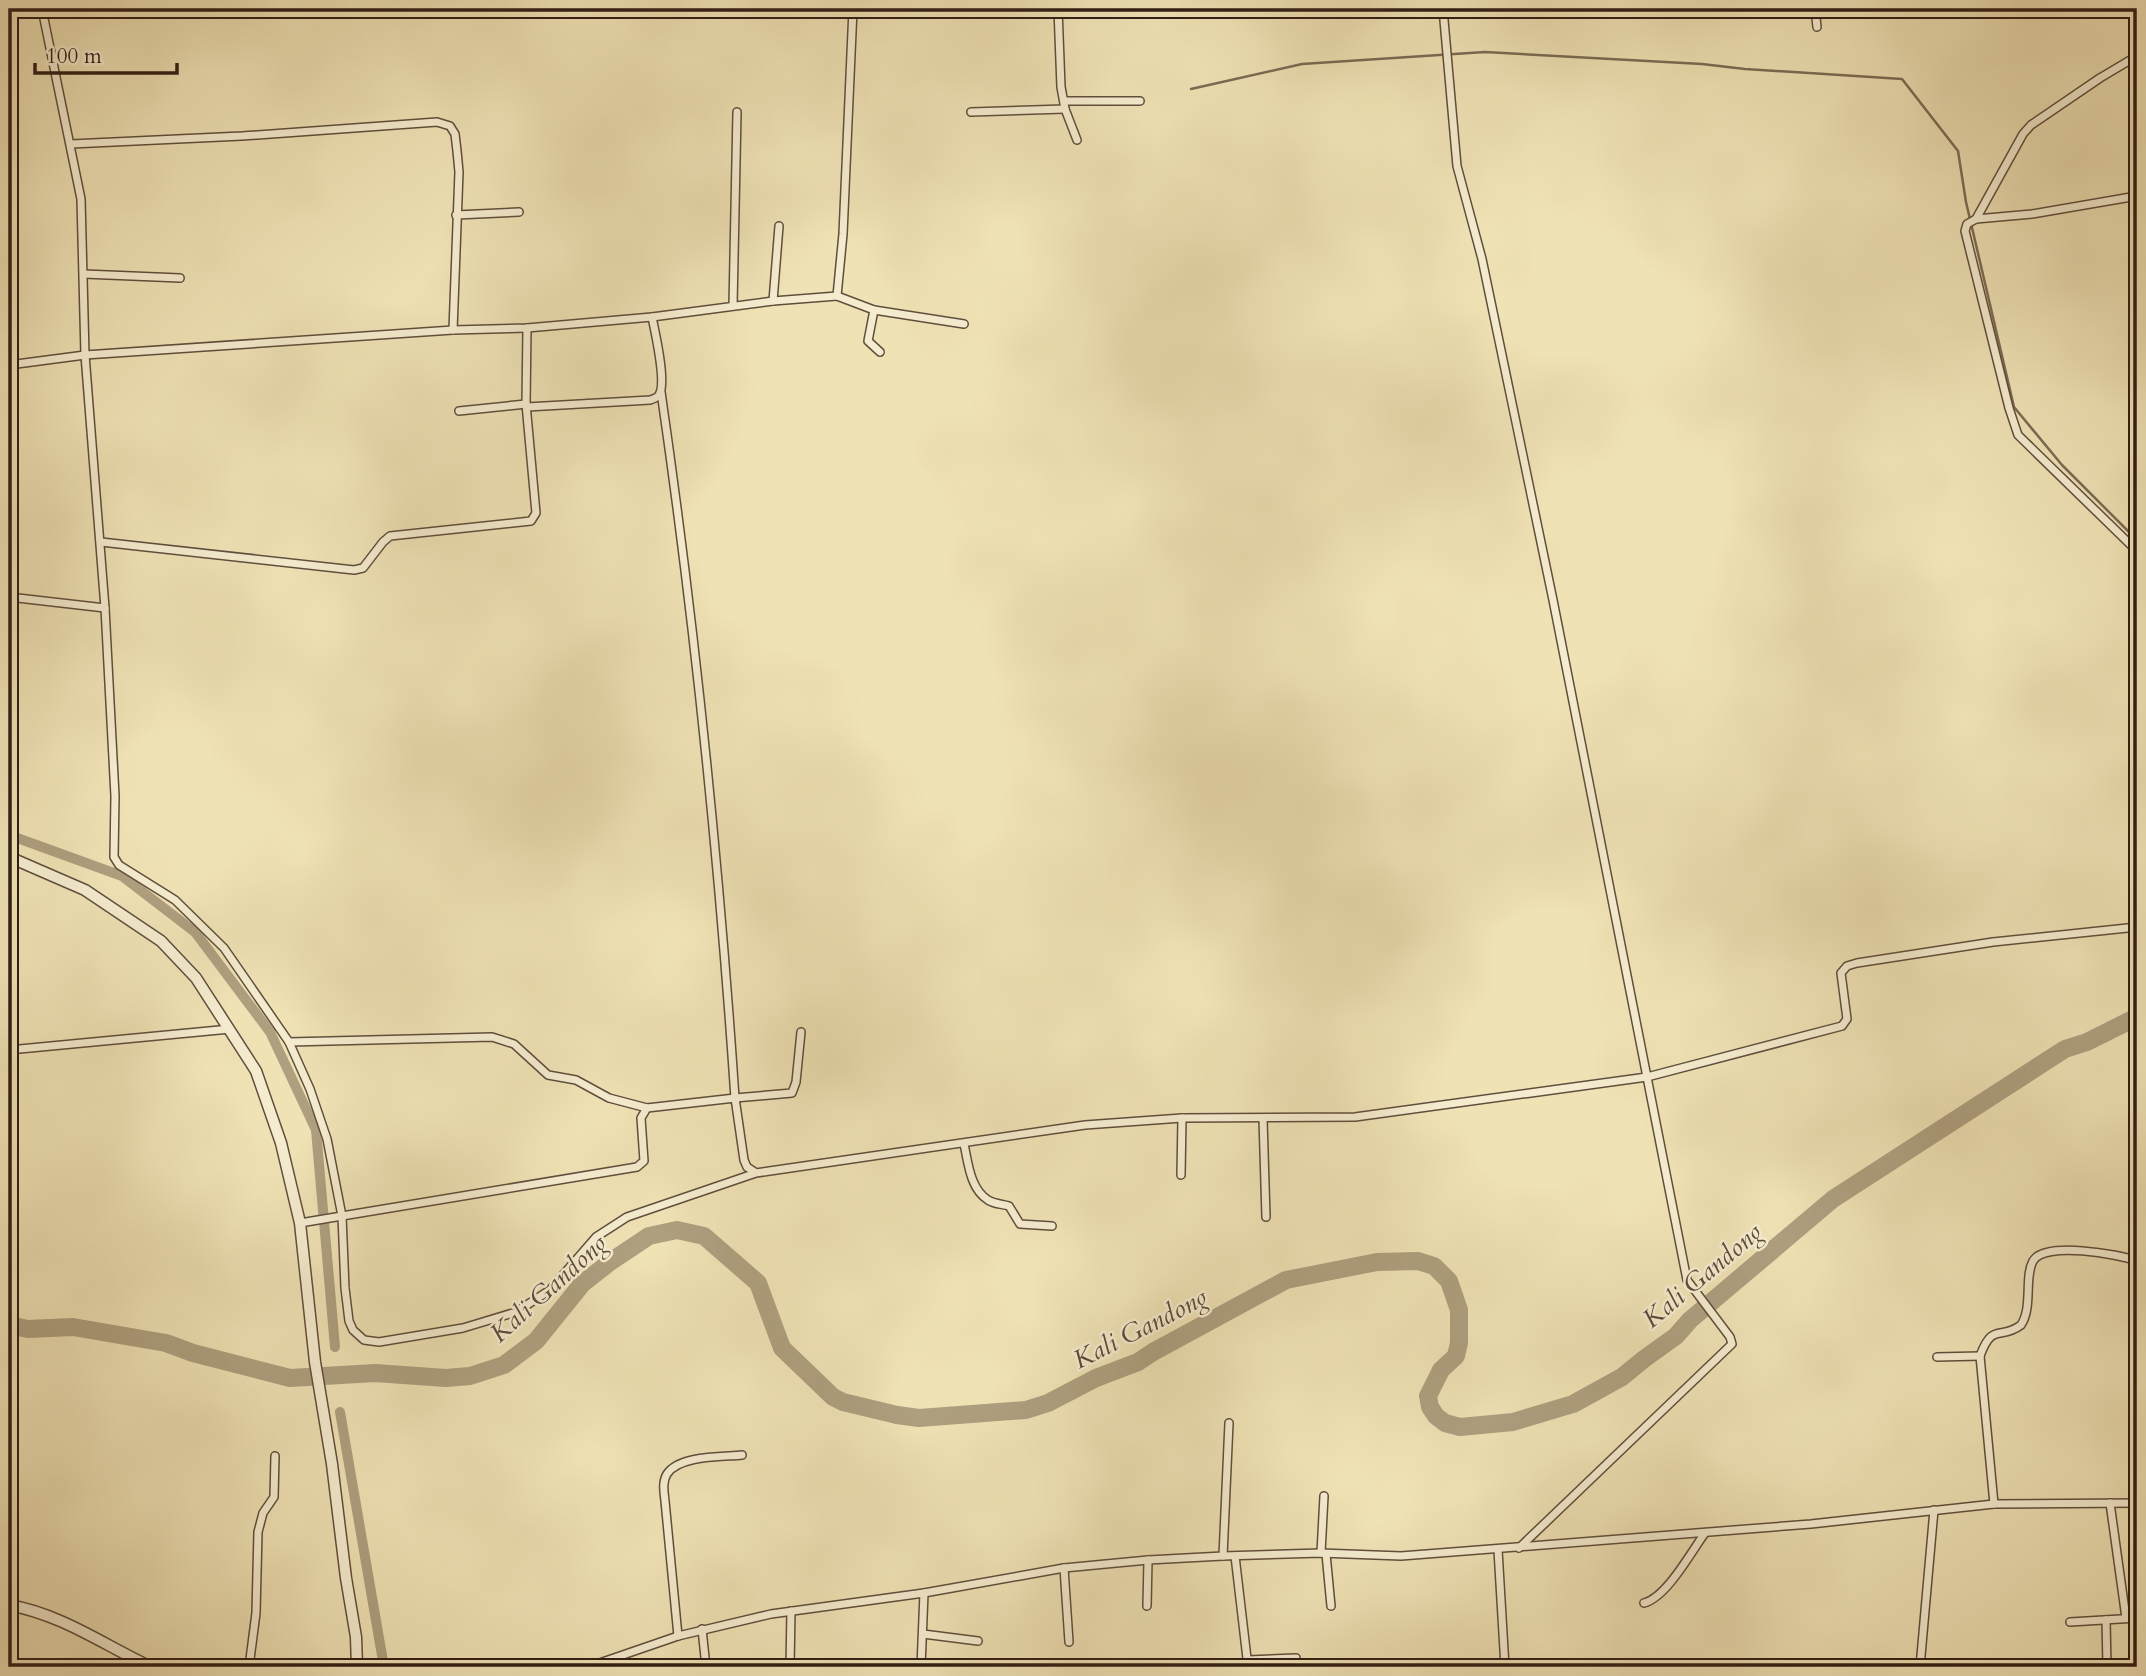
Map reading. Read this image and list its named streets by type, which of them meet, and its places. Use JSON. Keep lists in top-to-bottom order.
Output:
{
  "water": ["Kali Gandong"],
  "scale_bar": "100 m"
}
